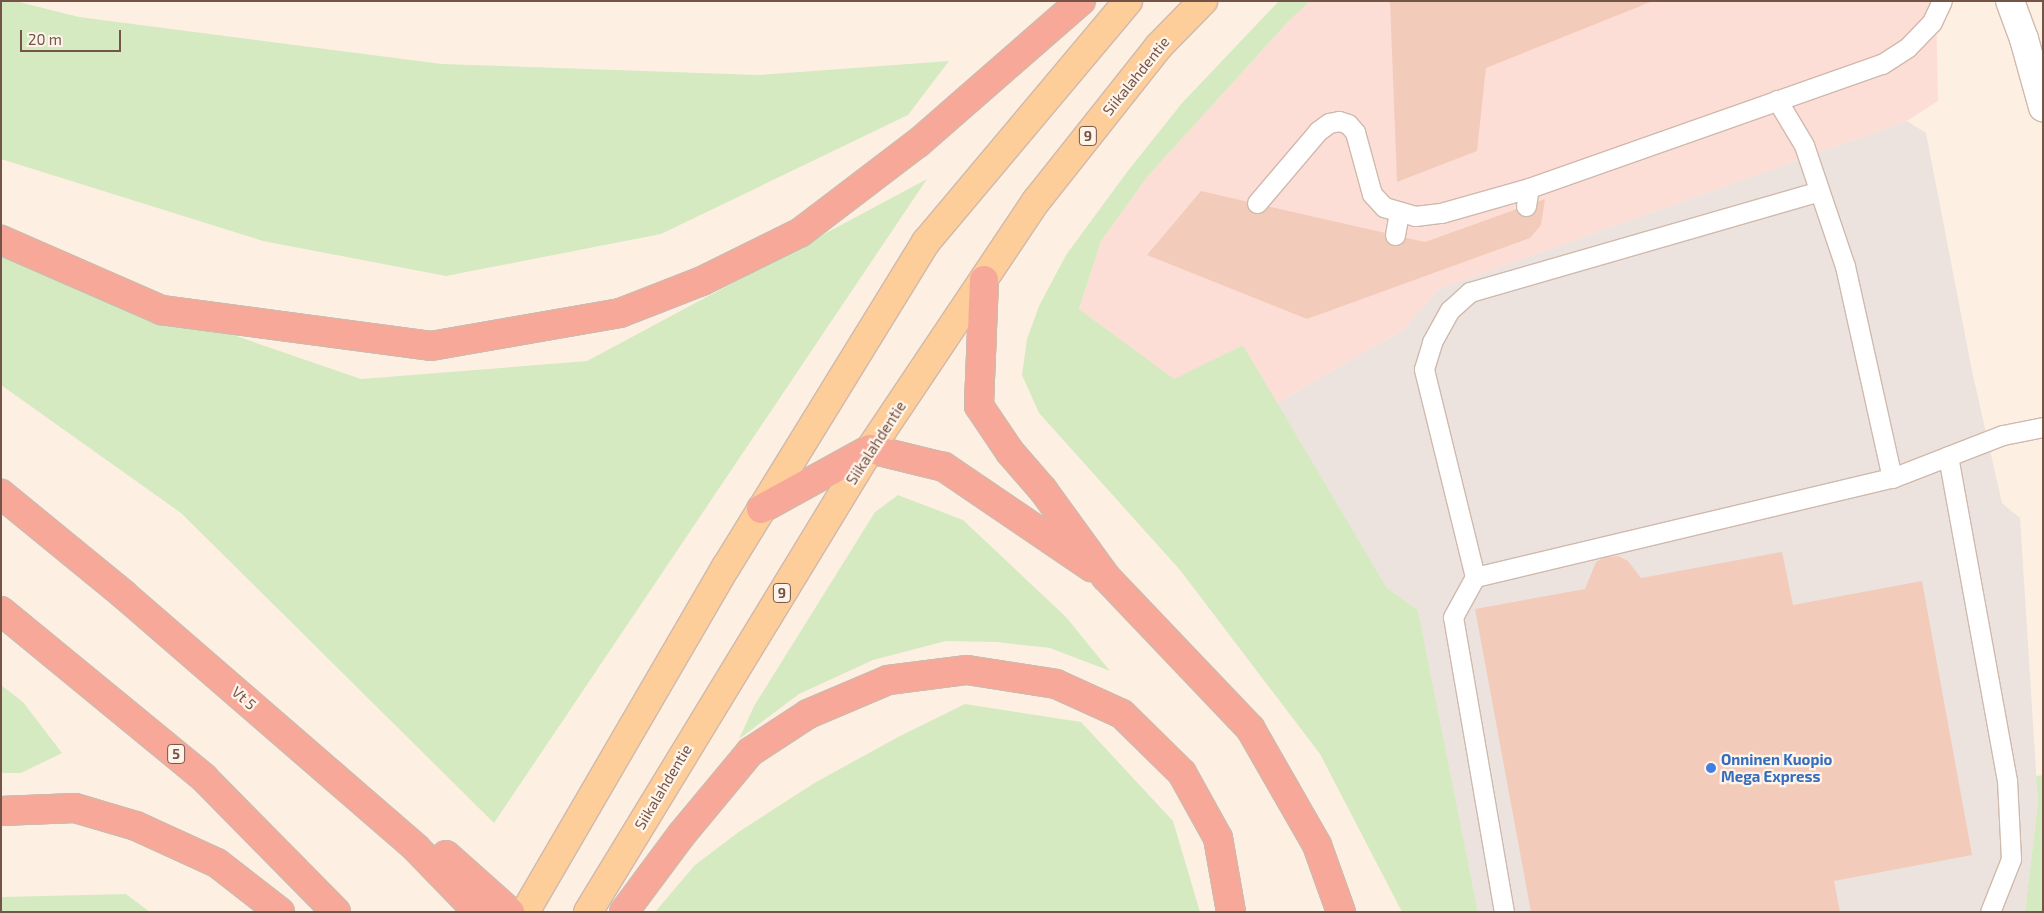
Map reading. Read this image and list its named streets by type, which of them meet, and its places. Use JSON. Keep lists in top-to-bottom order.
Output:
{
  "streets": {
    "highway": ["Vt 5", "5"],
    "main road": ["Siikalahdentie", "9"]
  },
  "places": ["Onninen Kuopio Mega Express"],
  "scale_bar": "20 m"
}
